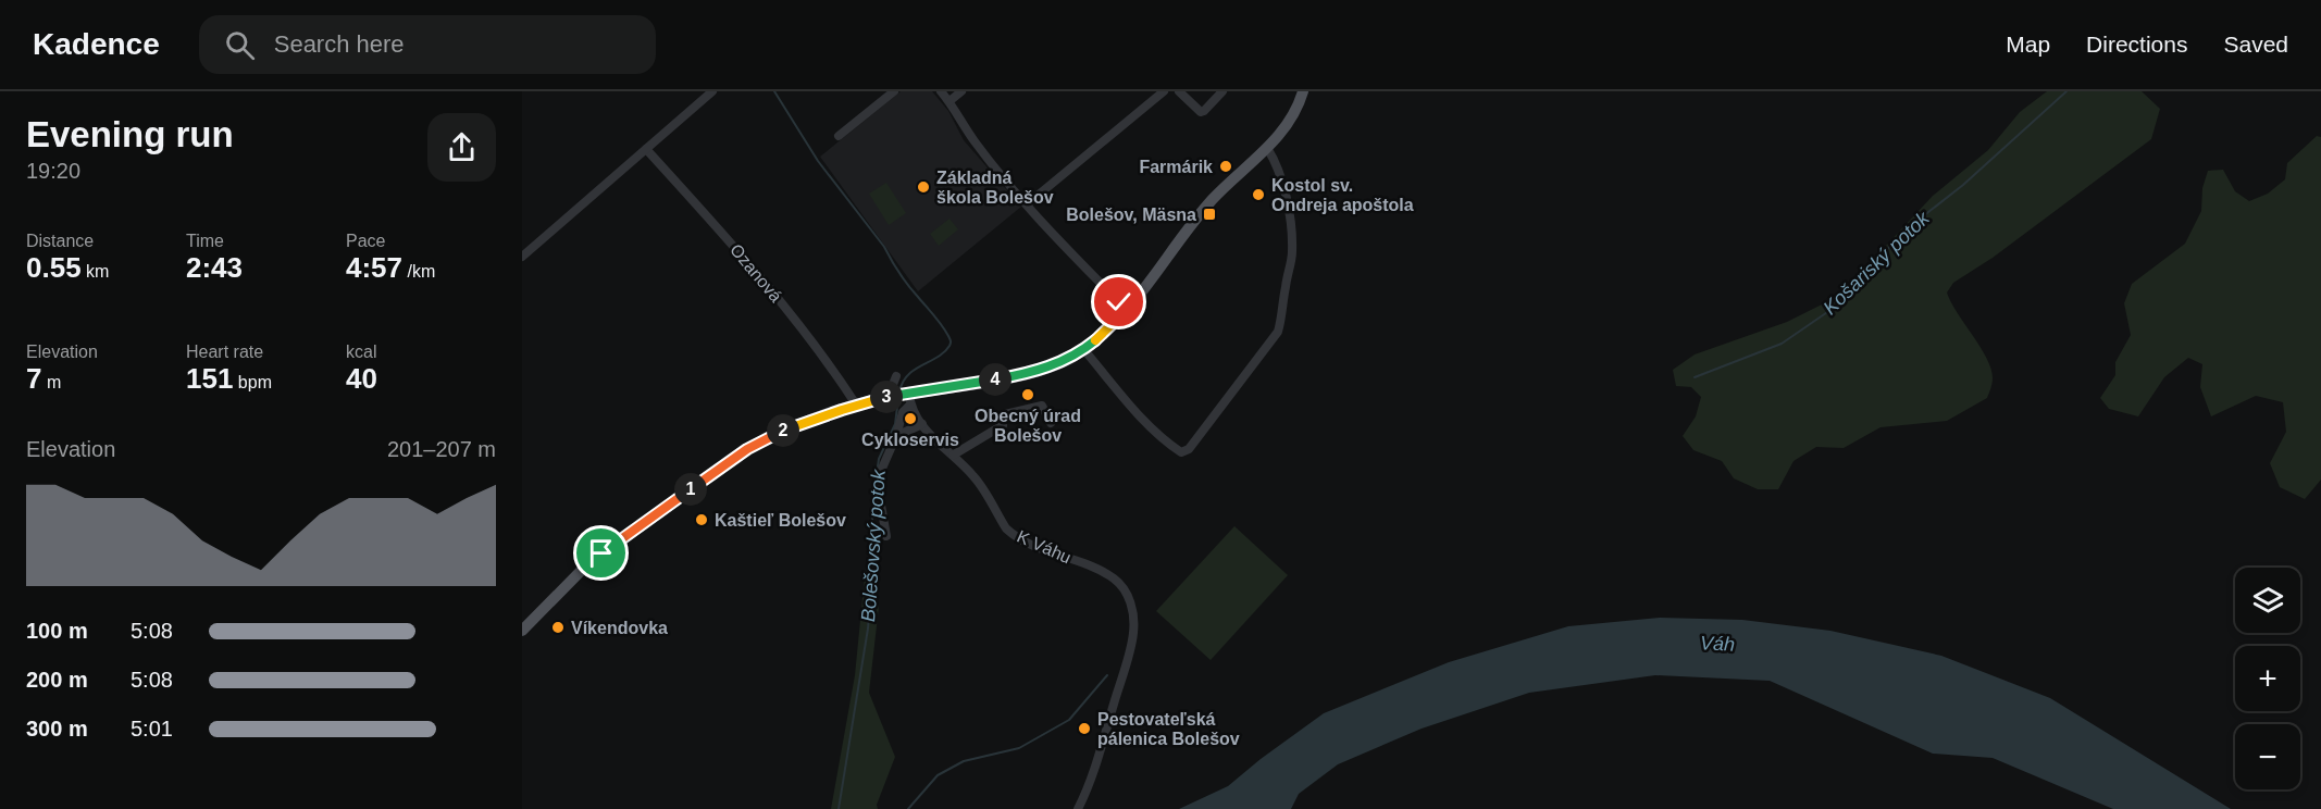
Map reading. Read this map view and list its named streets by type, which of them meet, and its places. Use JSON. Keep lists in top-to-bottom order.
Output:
{
  "streets": {
    "street": ["Ozanová", "K Váhu"]
  },
  "water": ["Košariský potok", "Bolešovský potok", "Váh"],
  "places": {
    "other": [
      "Farmárik",
      "Základná škola Bolešov",
      "Kostol sv. Ondreja apoštola",
      "Obecný úrad Bolešov",
      "Cykloservis",
      "Kaštieľ Bolešov",
      "Víkendovka",
      "Pestovateľská pálenica Bolešov"
    ],
    "transit": ["Bolešov, Mäsna"]
  },
  "page": {
    "header": "Kadence",
    "search": "Search here",
    "nav": ["Map", "Directions", "Saved"],
    "heading": ["Evening run", "19:20"],
    "stats": [
      ["Distance", "0.55 km"],
      ["Time", "2:43"],
      ["Pace", "4:57 /km"],
      ["Elevation", "7 m"],
      ["Heart rate", "151 bpm"],
      ["kcal", "40"]
    ],
    "pins": [
      "4",
      "3",
      "2",
      "1"
    ],
    "chart": ["Elevation", "201–207 m"],
    "map_buttons": ["+", "−"],
    "list": [
      {
        "name": "100 m",
        "note": "5:08"
      },
      {
        "name": "200 m",
        "note": "5:08"
      },
      {
        "name": "300 m",
        "note": "5:01"
      }
    ]
  }
}
